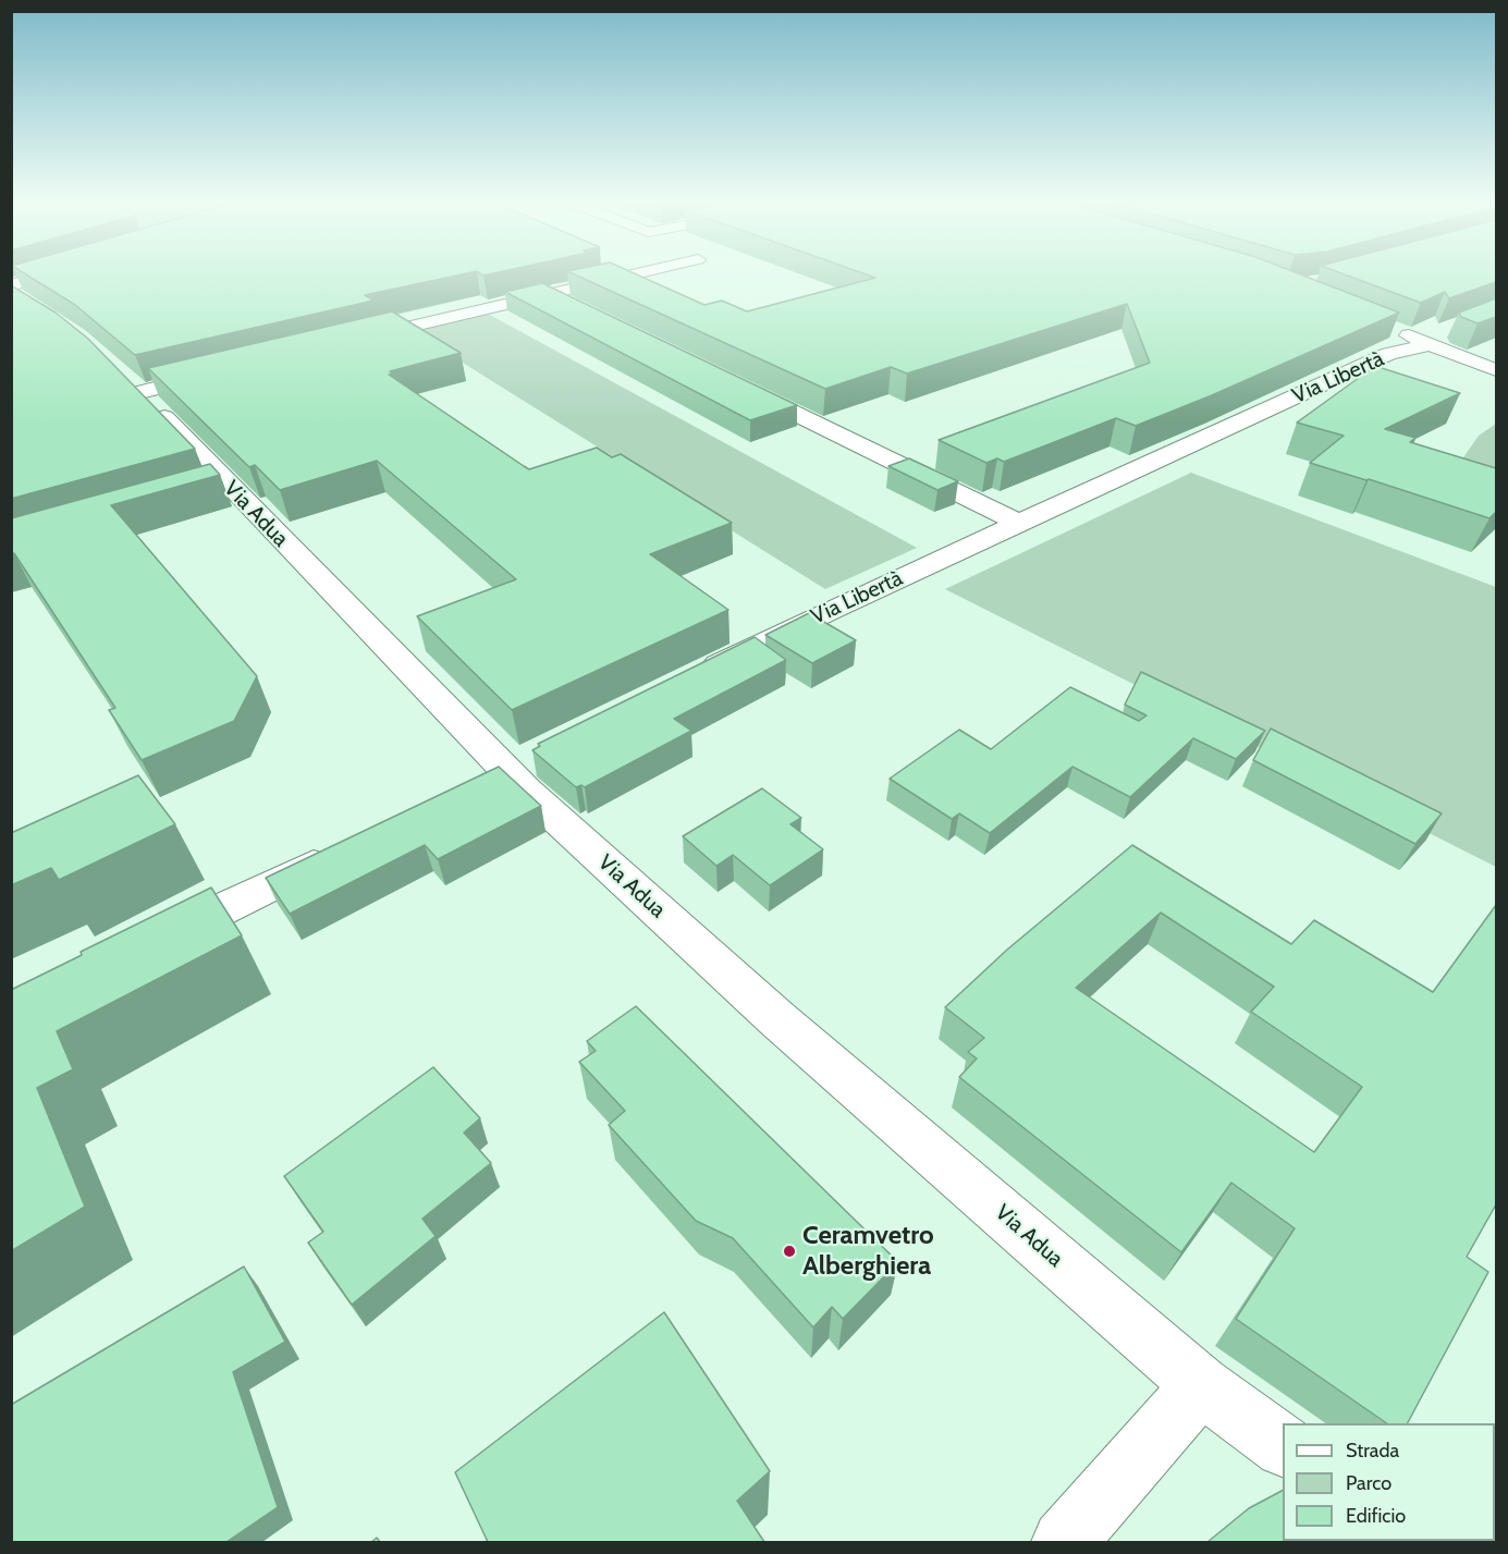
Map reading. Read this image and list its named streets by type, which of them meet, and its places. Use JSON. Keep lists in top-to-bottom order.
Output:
{
  "streets": {
    "street": ["Via Libertà", "Via Adua"]
  },
  "places": ["Ceramvetro Alberghiera"],
  "legend": ["Strada", "Parco", "Edificio"]
}
